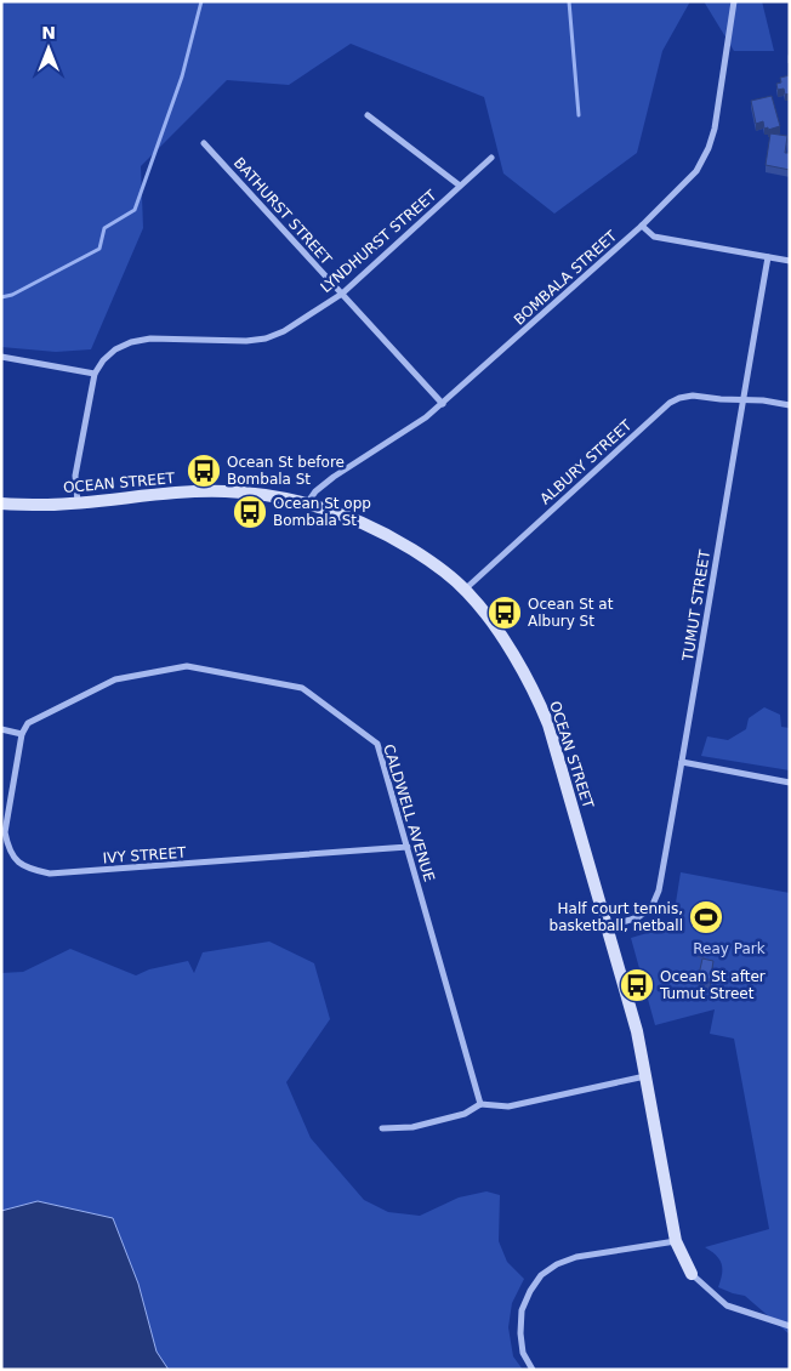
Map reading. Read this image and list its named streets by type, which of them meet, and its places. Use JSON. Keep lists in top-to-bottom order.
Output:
{
  "streets": {
    "street": [
      "BATHURST STREET",
      "LYNDHURST STREET",
      "BOMBALA STREET",
      "ALBURY STREET",
      "OCEAN STREET",
      "TUMUT STREET",
      "CALDWELL AVENUE",
      "IVY STREET"
    ]
  },
  "crossings": [
    ["BATHURST STREET", "LYNDHURST STREET"],
    ["BATHURST STREET", "BOMBALA STREET"],
    ["LYNDHURST STREET", "OCEAN STREET"],
    ["BOMBALA STREET", "OCEAN STREET"],
    ["ALBURY STREET", "OCEAN STREET"],
    ["ALBURY STREET", "TUMUT STREET"],
    ["OCEAN STREET", "TUMUT STREET"],
    ["CALDWELL AVENUE", "IVY STREET"]
  ],
  "parks": ["Reay Park"],
  "places": {
    "bus stop": [
      "Ocean St before Bombala St",
      "Ocean St opp Bombala St",
      "Ocean St at Albury St",
      "Ocean St after Tumut Street"
    ],
    "sports": ["Half court tennis, basketball, netball"]
  },
  "north": "top"
}
